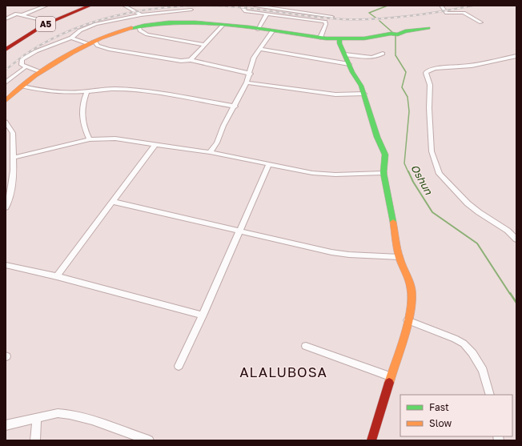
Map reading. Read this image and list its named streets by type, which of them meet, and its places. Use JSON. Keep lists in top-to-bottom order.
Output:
{
  "streets": {
    "main road": ["A5"]
  },
  "districts": ["ALALUBOSA"],
  "water": ["Oshun"],
  "legend": ["Fast", "Slow"]
}
